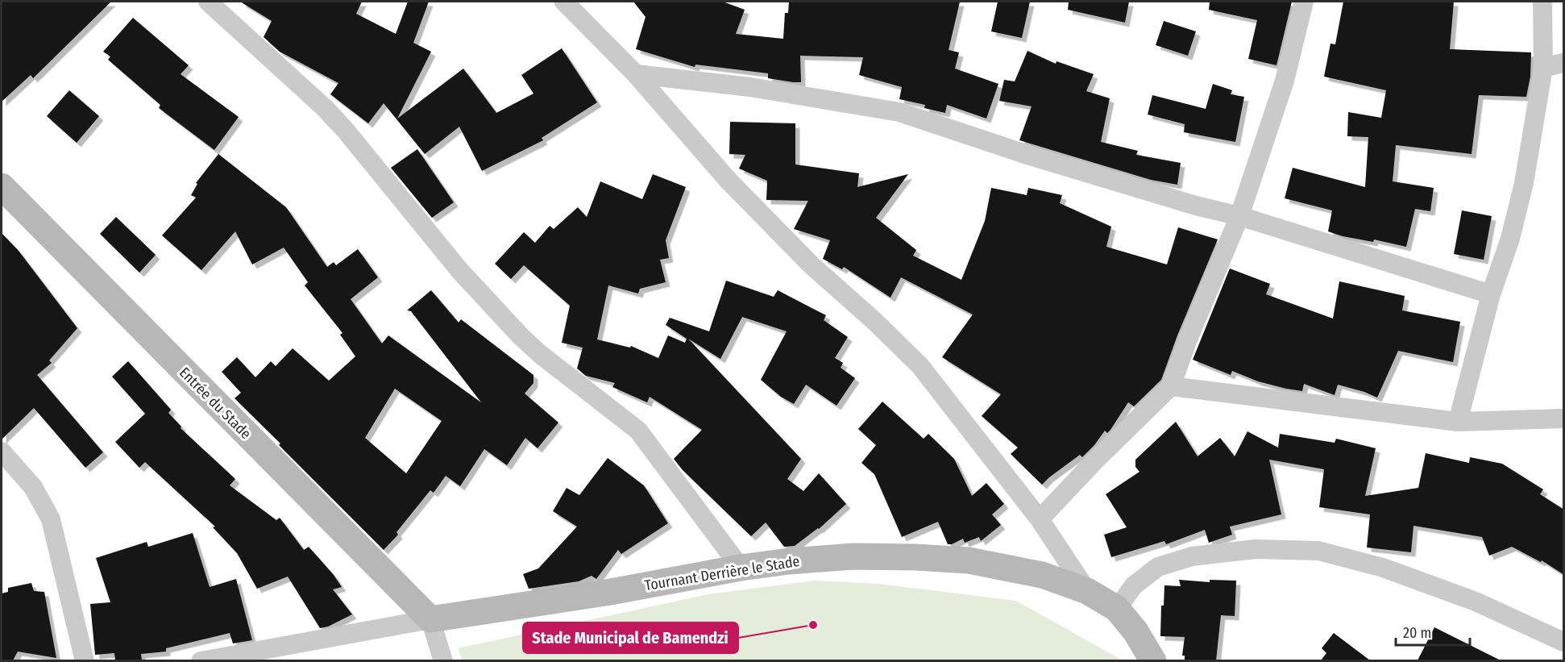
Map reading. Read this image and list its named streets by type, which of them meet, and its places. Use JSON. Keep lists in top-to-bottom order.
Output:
{
  "streets": {
    "street": ["Entrée du Stade", "Tournant Derrière le Stade"]
  },
  "crossings": [
    ["Entrée du Stade", "Tournant Derrière le Stade"]
  ],
  "places": ["Stade Municipal de Bamendzi"],
  "scale_bar": "20 m"
}
